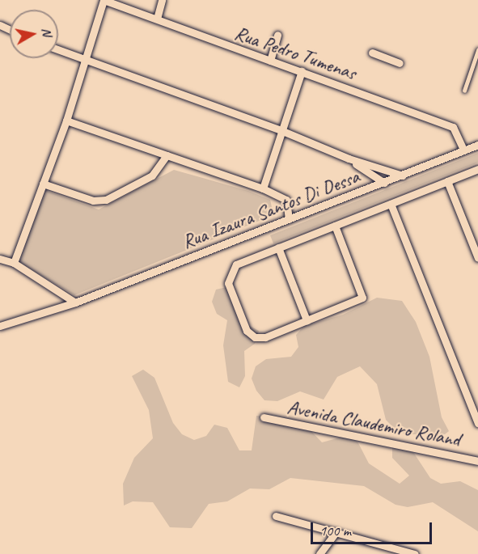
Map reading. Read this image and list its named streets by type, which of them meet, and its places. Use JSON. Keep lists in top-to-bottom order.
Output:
{
  "streets": {
    "street": ["Rua Pedro Tumenas", "Rua Izaura Santos Di Dessa", "Avenida Claudemiro Roland"]
  },
  "crossings": [
    ["Rua Pedro Tumenas", "Rua Izaura Santos Di Dessa"]
  ],
  "scale_bar": "100 m",
  "north": "right"
}
